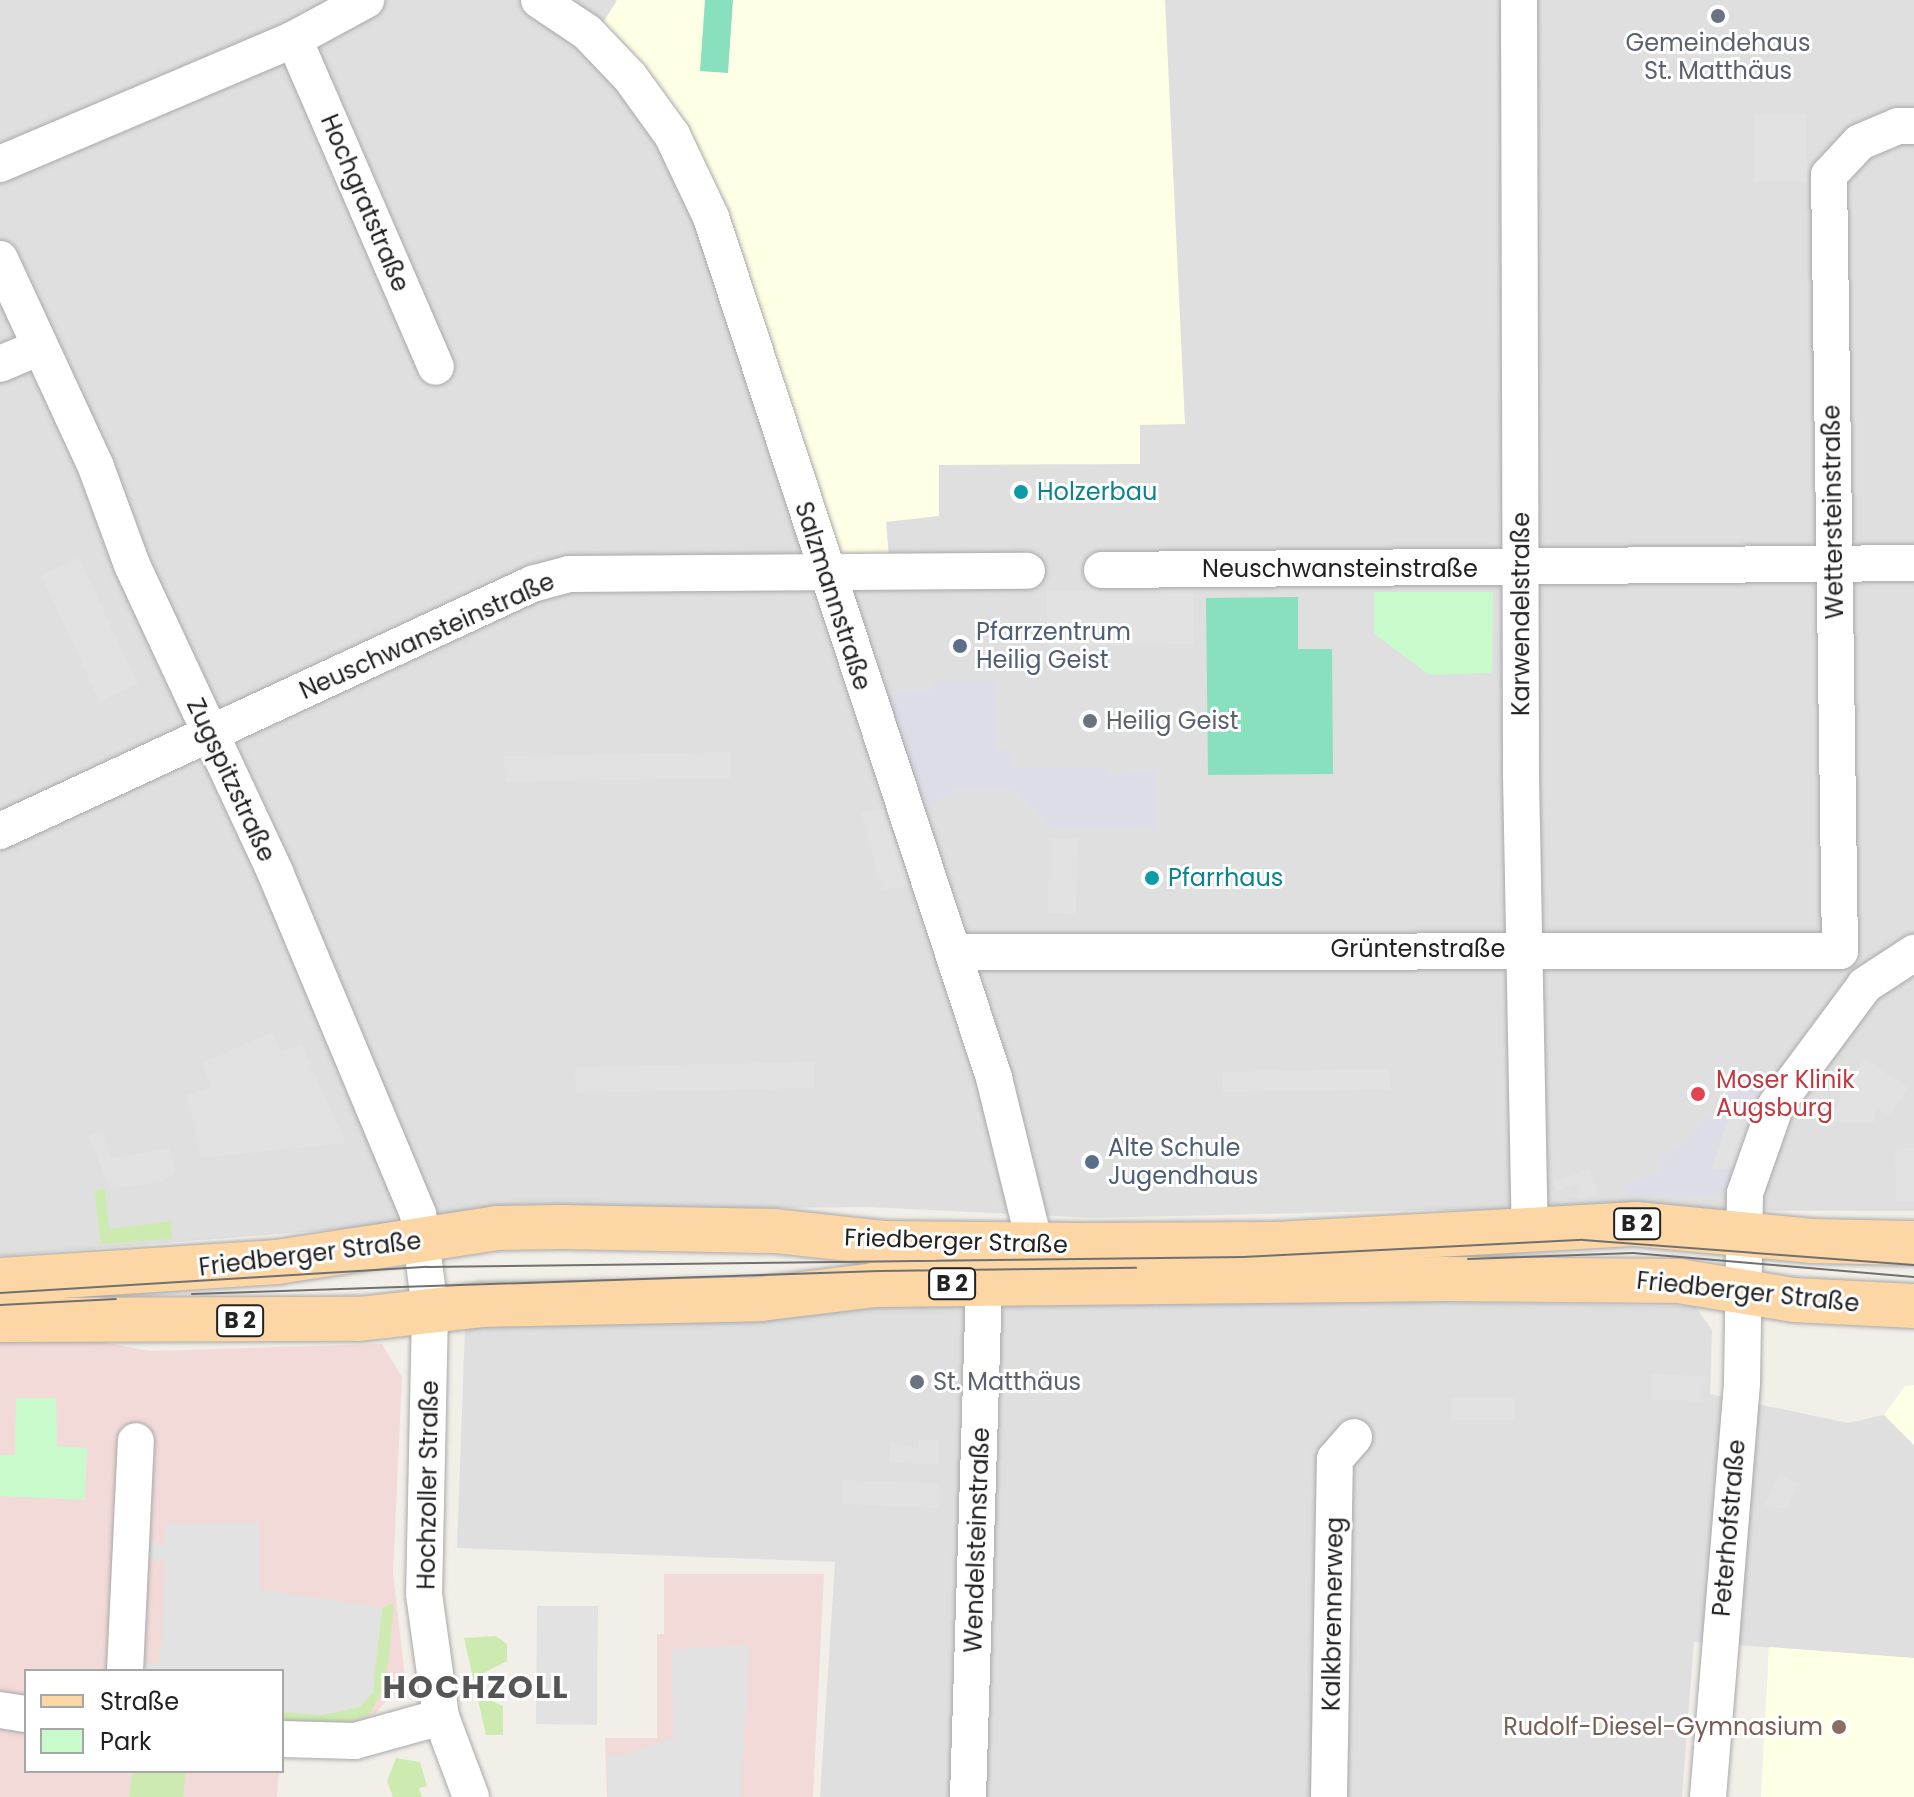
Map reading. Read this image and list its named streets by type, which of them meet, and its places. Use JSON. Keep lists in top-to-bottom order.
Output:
{
  "streets": {
    "main road": ["B 2", "Friedberger Straße"],
    "street": [
      "Hochgratstraße",
      "Wettersteinstraße",
      "Neuschwansteinstraße",
      "Salzmannstraße",
      "Karwendelstraße",
      "Zugspitzstraße",
      "Grüntenstraße",
      "Hochzoller Straße",
      "Peterhofstraße",
      "Wendelsteinstraße",
      "Kalkbrennerweg"
    ]
  },
  "crossings": [
    ["Wettersteinstraße", "Neuschwansteinstraße"],
    ["Wettersteinstraße", "Grüntenstraße"],
    ["Neuschwansteinstraße", "Salzmannstraße"],
    ["Neuschwansteinstraße", "Karwendelstraße"],
    ["Neuschwansteinstraße", "Zugspitzstraße"],
    ["Salzmannstraße", "Grüntenstraße"],
    ["Salzmannstraße", "Friedberger Straße"],
    ["Karwendelstraße", "Grüntenstraße"],
    ["Karwendelstraße", "Friedberger Straße"],
    ["Zugspitzstraße", "Friedberger Straße"],
    ["Zugspitzstraße", "Hochzoller Straße"],
    ["Friedberger Straße", "Hochzoller Straße"],
    ["Friedberger Straße", "Peterhofstraße"],
    ["Friedberger Straße", "Wendelsteinstraße"]
  ],
  "districts": ["HOCHZOLL"],
  "places": [
    "Gemeindehaus St. Matthäus",
    "Holzerbau",
    "Pfarrzentrum Heilig Geist",
    "Heilig Geist",
    "Pfarrhaus",
    "Moser Klinik Augsburg",
    "Alte Schule Jugendhaus",
    "St. Matthäus",
    "Rudolf-Diesel-Gymnasium"
  ],
  "legend": ["Straße", "Park"]
}
